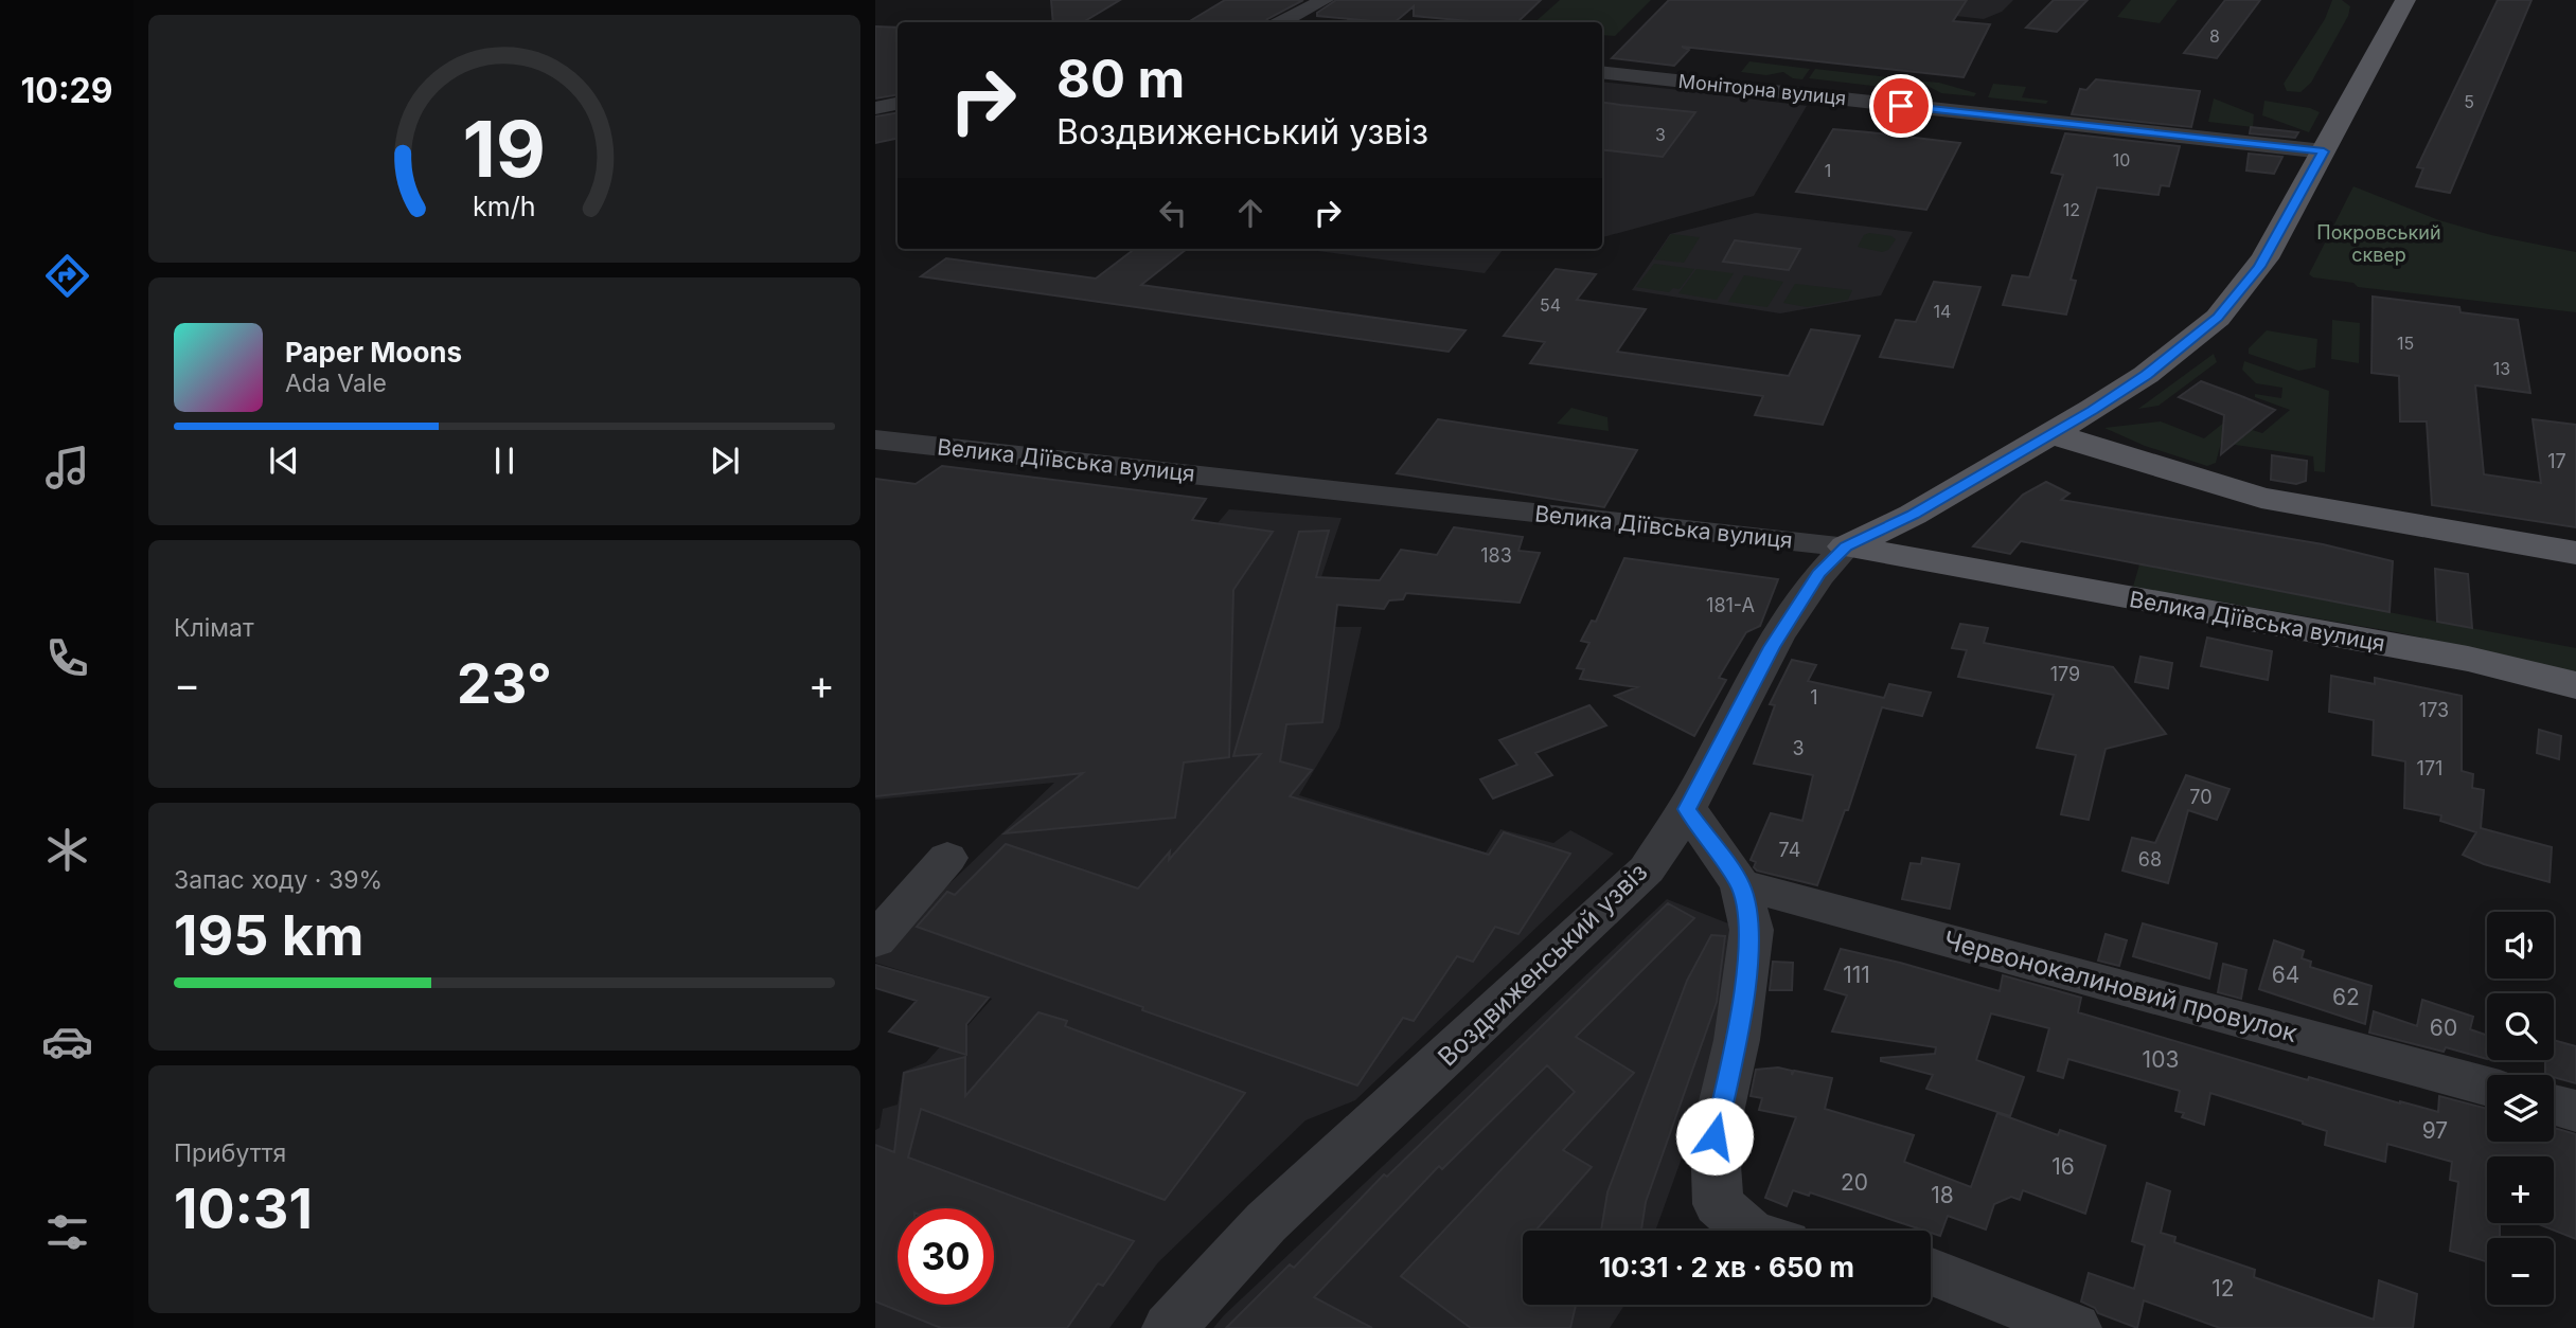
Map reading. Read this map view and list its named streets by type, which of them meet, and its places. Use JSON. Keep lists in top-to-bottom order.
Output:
{
  "streets": {
    "main road": ["Велика Діївська вулиця"],
    "street": ["Моніторна вулиця", "Воздвиженський узвіз", "Червонокалиновий провулок"]
  },
  "crossings": [
    ["Велика Діївська вулиця", "Воздвиженський узвіз"]
  ],
  "parks": ["Покровський сквер"],
  "house_numbers": [
    "8",
    "5",
    "3",
    "10",
    "1",
    "12",
    "54",
    "14",
    "15",
    "13",
    "17",
    "183",
    "181-А",
    "179",
    "1",
    "173",
    "3",
    "171",
    "70",
    "74",
    "68",
    "111",
    "64",
    "62",
    "60",
    "103",
    "97",
    "16",
    "20",
    "18",
    "12"
  ],
  "page": {
    "tabs": "10:29",
    "turn": ["80 m", "Воздвиженський узвіз"],
    "song": ["Paper Moons", "Ada Vale"],
    "tile": [
      "Клімат",
      ["Запас ходу · 39%", "195 km"],
      ["Прибуття", "10:31"]
    ],
    "heat": ["−", "23°", "+"],
    "map_buttons": ["+", "−"],
    "limit": "30",
    "trip": "10:31 · 2 хв · 650 m",
    "gauge": ["19", "km/h"]
  }
}
